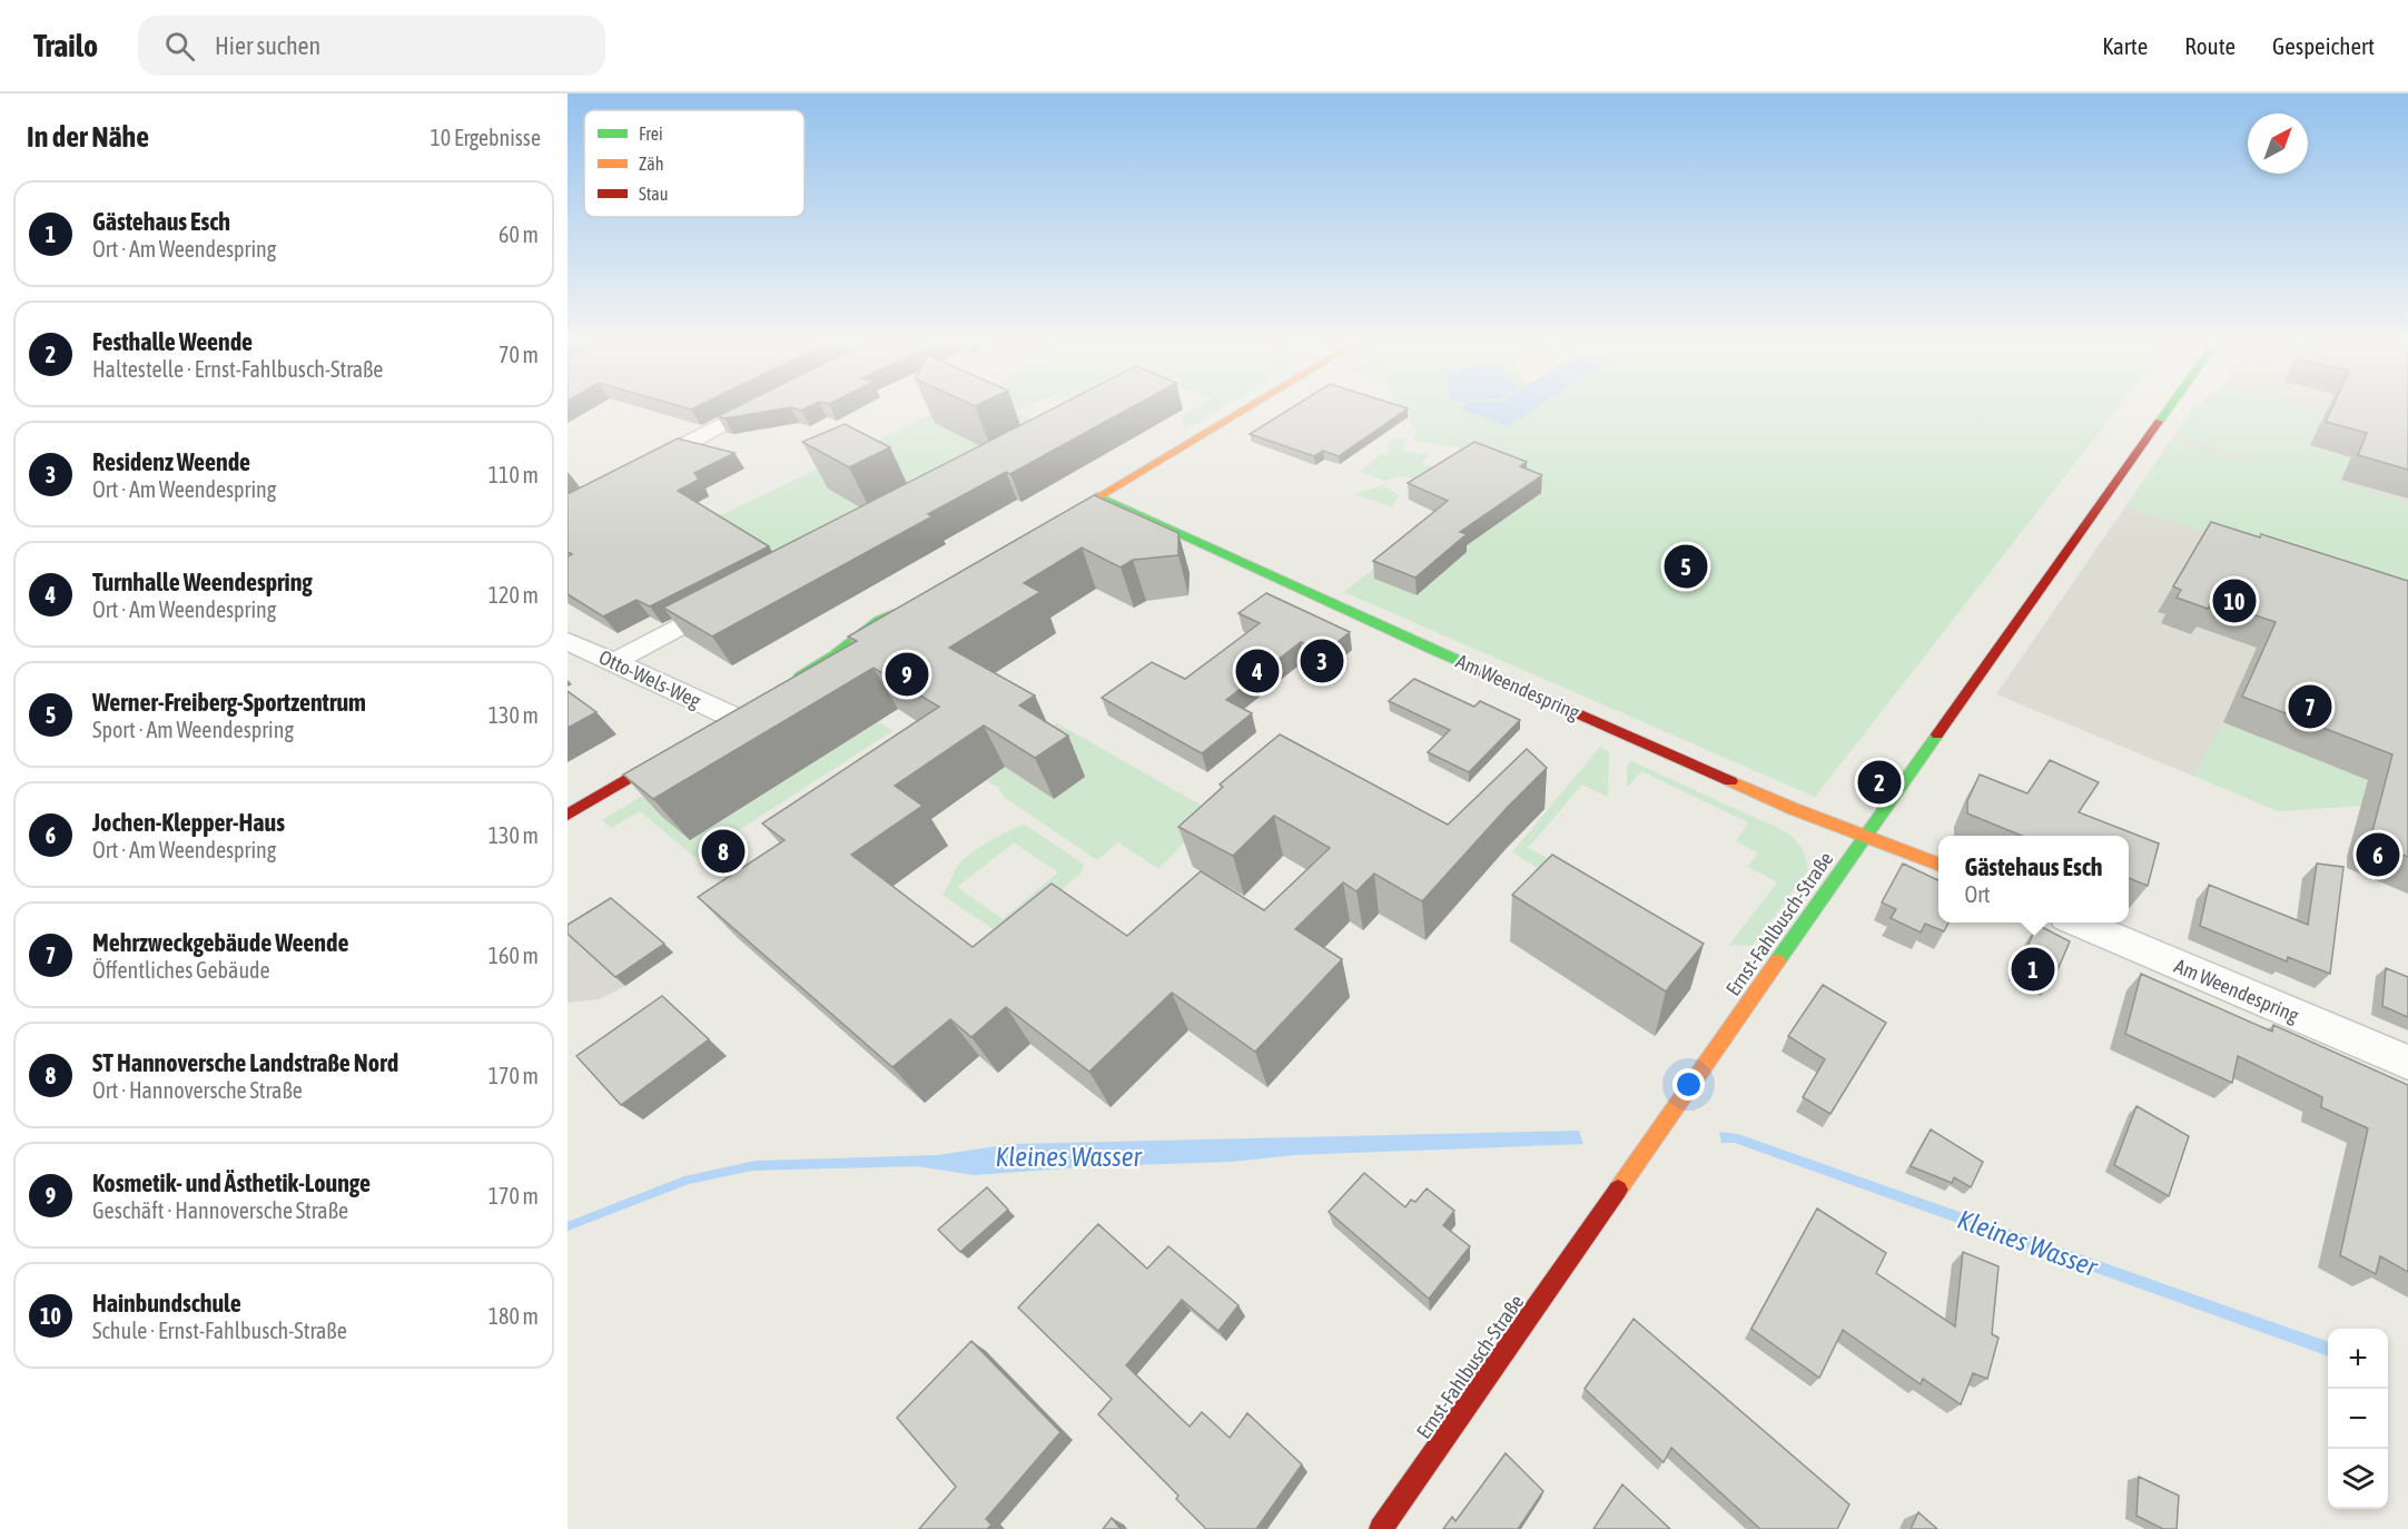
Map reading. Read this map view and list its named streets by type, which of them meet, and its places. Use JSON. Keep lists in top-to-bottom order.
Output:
{
  "streets": {
    "street": ["Otto-Wels-Weg", "Am Weendespring", "Ernst-Fahlbusch-Straße"]
  },
  "crossings": [
    ["Am Weendespring", "Ernst-Fahlbusch-Straße"]
  ],
  "water": ["Kleines Wasser"],
  "legend": ["Frei", "Zäh", "Stau"],
  "north": "top right",
  "page": {
    "header": "Trailo",
    "search": "Hier suchen",
    "nav": ["Karte", "Route", "Gespeichert"],
    "heading": ["In der Nähe", "10 Ergebnisse"],
    "list": [
      {
        "mark": "1",
        "name": "Gästehaus Esch",
        "note": "Ort · Am Weendespring",
        "value": "60 m"
      },
      {
        "mark": "2",
        "name": "Festhalle Weende",
        "note": "Haltestelle · Ernst-Fahlbusch-Straße",
        "value": "70 m"
      },
      {
        "mark": "3",
        "name": "Residenz Weende",
        "note": "Ort · Am Weendespring",
        "value": "110 m"
      },
      {
        "mark": "4",
        "name": "Turnhalle Weendespring",
        "note": "Ort · Am Weendespring",
        "value": "120 m"
      },
      {
        "mark": "5",
        "name": "Werner-Freiberg-Sportzentrum",
        "note": "Sport · Am Weendespring",
        "value": "130 m"
      },
      {
        "mark": "6",
        "name": "Jochen-Klepper-Haus",
        "note": "Ort · Am Weendespring",
        "value": "130 m"
      },
      {
        "mark": "7",
        "name": "Mehrzweckgebäude Weende",
        "note": "Öffentliches Gebäude",
        "value": "160 m"
      },
      {
        "mark": "8",
        "name": "ST Hannoversche Landstraße Nord",
        "note": "Ort · Hannoversche Straße",
        "value": "170 m"
      },
      {
        "mark": "9",
        "name": "Kosmetik- und Ästhetik-Lounge",
        "note": "Geschäft · Hannoversche Straße",
        "value": "170 m"
      },
      {
        "mark": "10",
        "name": "Hainbundschule",
        "note": "Schule · Ernst-Fahlbusch-Straße",
        "value": "180 m"
      }
    ],
    "pins": [
      "5",
      "10",
      "3",
      "4",
      "9",
      "7",
      "2",
      "8",
      "6",
      "1"
    ],
    "popup": ["Gästehaus Esch", "Ort"],
    "map_buttons": ["+", "−"]
  }
}
